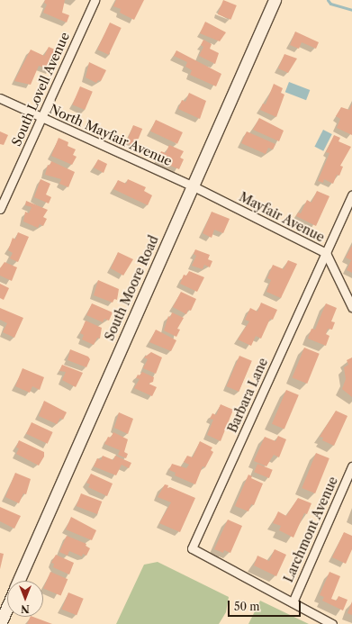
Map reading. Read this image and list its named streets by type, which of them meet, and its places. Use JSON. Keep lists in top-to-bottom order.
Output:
{
  "streets": {
    "main road": ["South Moore Road"],
    "street": [
      "South Lovell Avenue",
      "North Mayfair Avenue",
      "Mayfair Avenue",
      "Barbara Lane",
      "Larchmont Avenue"
    ]
  },
  "crossings": [
    ["South Lovell Avenue", "North Mayfair Avenue"],
    ["North Mayfair Avenue", "Mayfair Avenue"],
    ["North Mayfair Avenue", "South Moore Road"],
    ["Mayfair Avenue", "South Moore Road"],
    ["Mayfair Avenue", "Barbara Lane"],
    ["Barbara Lane", "Larchmont Avenue"]
  ],
  "scale_bar": "50 m",
  "north": "bottom"
}
